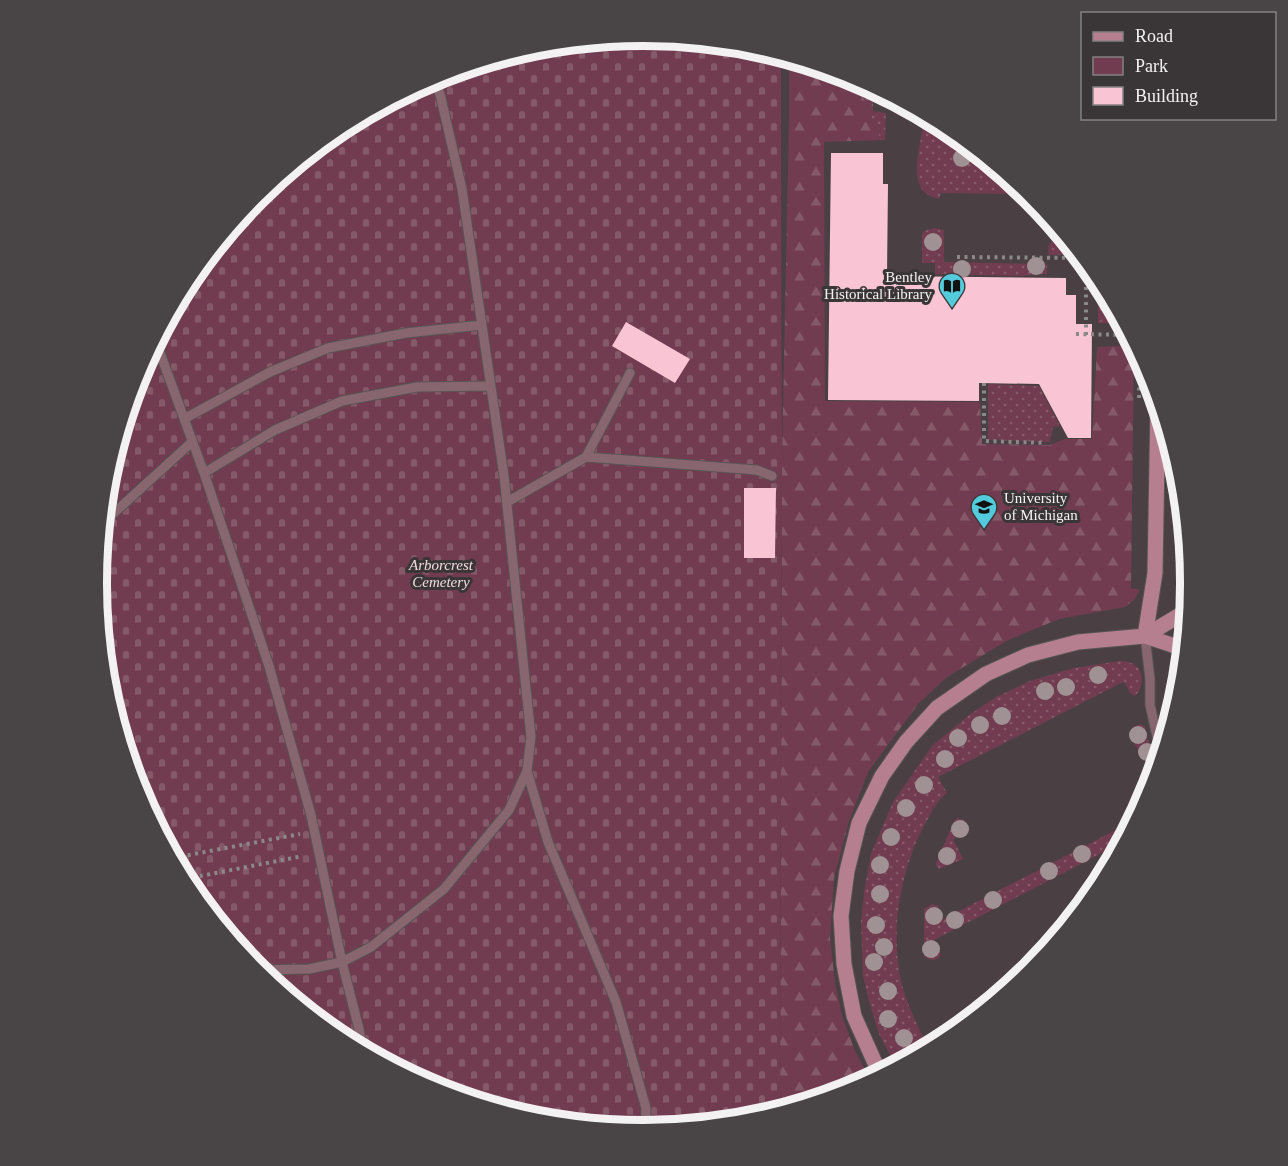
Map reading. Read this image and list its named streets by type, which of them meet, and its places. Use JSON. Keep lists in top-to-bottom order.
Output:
{
  "parks": ["Arborcrest Cemetery"],
  "places": {
    "library": ["Bentley Historical Library"],
    "school or university": ["University of Michigan"]
  },
  "legend": ["Road", "Park", "Building"]
}
